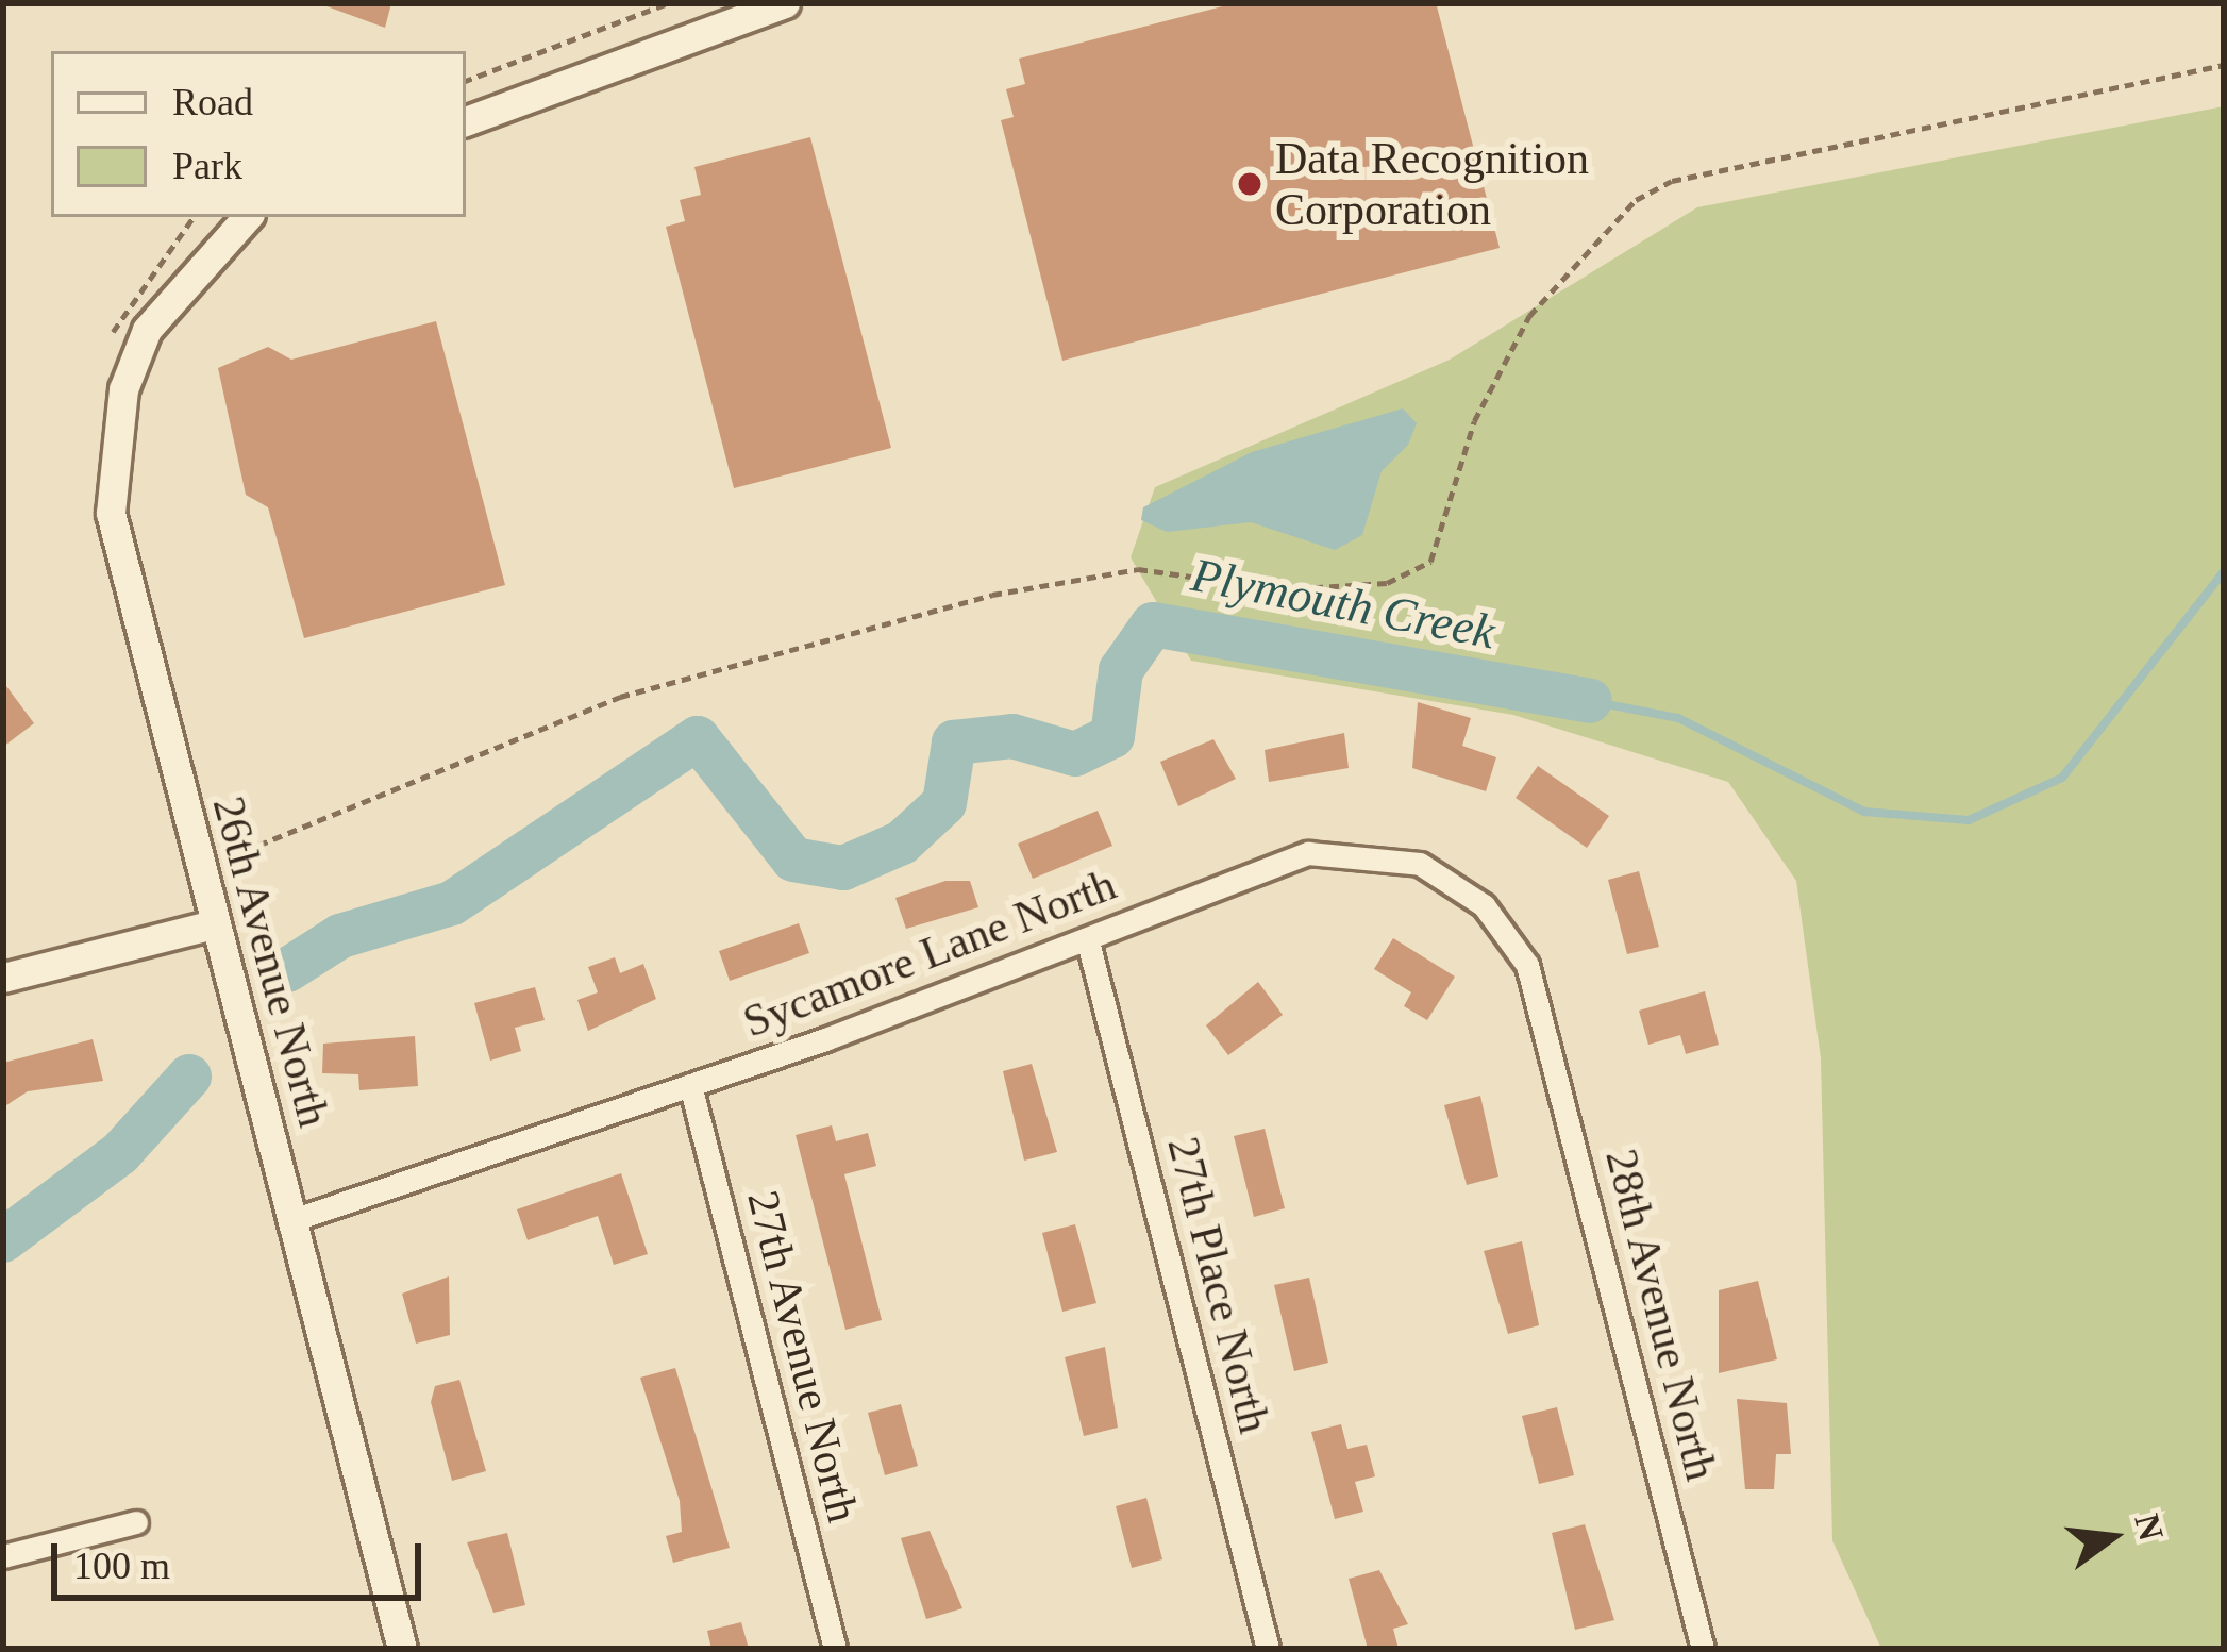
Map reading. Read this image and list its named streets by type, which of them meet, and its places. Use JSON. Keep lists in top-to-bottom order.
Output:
{
  "streets": {
    "street": [
      "Sycamore Lane North",
      "26th Avenue North",
      "27th Place North",
      "28th Avenue North",
      "27th Avenue North"
    ]
  },
  "crossings": [
    ["Sycamore Lane North", "26th Avenue North"],
    ["Sycamore Lane North", "27th Place North"],
    ["Sycamore Lane North", "28th Avenue North"],
    ["Sycamore Lane North", "27th Avenue North"]
  ],
  "water": ["Plymouth Creek"],
  "places": ["Data Recognition Corporation"],
  "legend": ["Road", "Park"],
  "scale_bar": "100 m",
  "north": "right"
}
